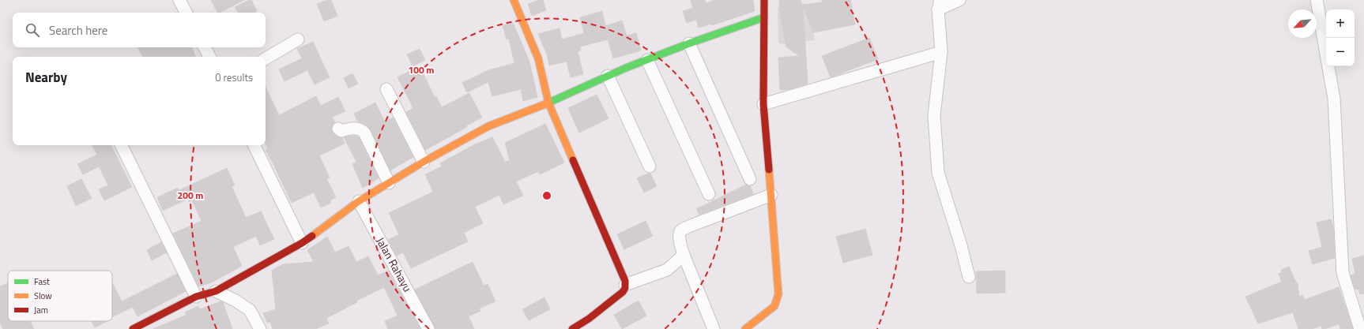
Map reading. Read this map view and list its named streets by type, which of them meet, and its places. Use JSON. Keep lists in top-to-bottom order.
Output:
{
  "streets": {
    "street": ["Jalan Rahayu"]
  },
  "legend": ["Fast", "Slow", "Jam"],
  "north": "bottom left",
  "page": {
    "map_buttons": ["+", "−"],
    "search": "Search here",
    "heading": ["Nearby", "0 results"]
  },
  "rings": ["100 m", "200 m"]
}
